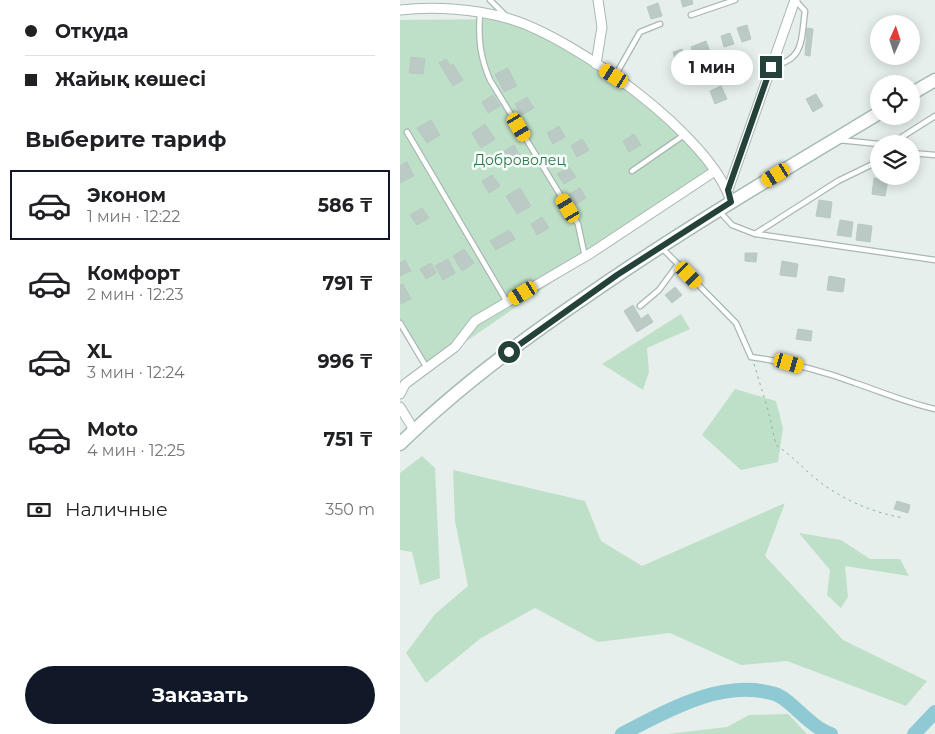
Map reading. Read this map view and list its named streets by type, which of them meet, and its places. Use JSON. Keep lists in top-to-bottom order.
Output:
{
  "parks": ["Доброволец"],
  "north": "top",
  "page": {
    "banner": ["Откуда", "Жайық көшесі"],
    "bubble": "1 мин",
    "heading": "Выберите тариф",
    "list": [
      {
        "name": "Эконом",
        "note": "1 мин · 12:22",
        "value": "586 ₸"
      },
      {
        "name": "Комфорт",
        "note": "2 мин · 12:23",
        "value": "791 ₸"
      },
      {
        "name": "XL",
        "note": "3 мин · 12:24",
        "value": "996 ₸"
      },
      {
        "name": "Moto",
        "note": "4 мин · 12:25",
        "value": "751 ₸"
      }
    ],
    "pay": ["Наличные", "350 m"],
    "buttons": "Заказать"
  }
}
